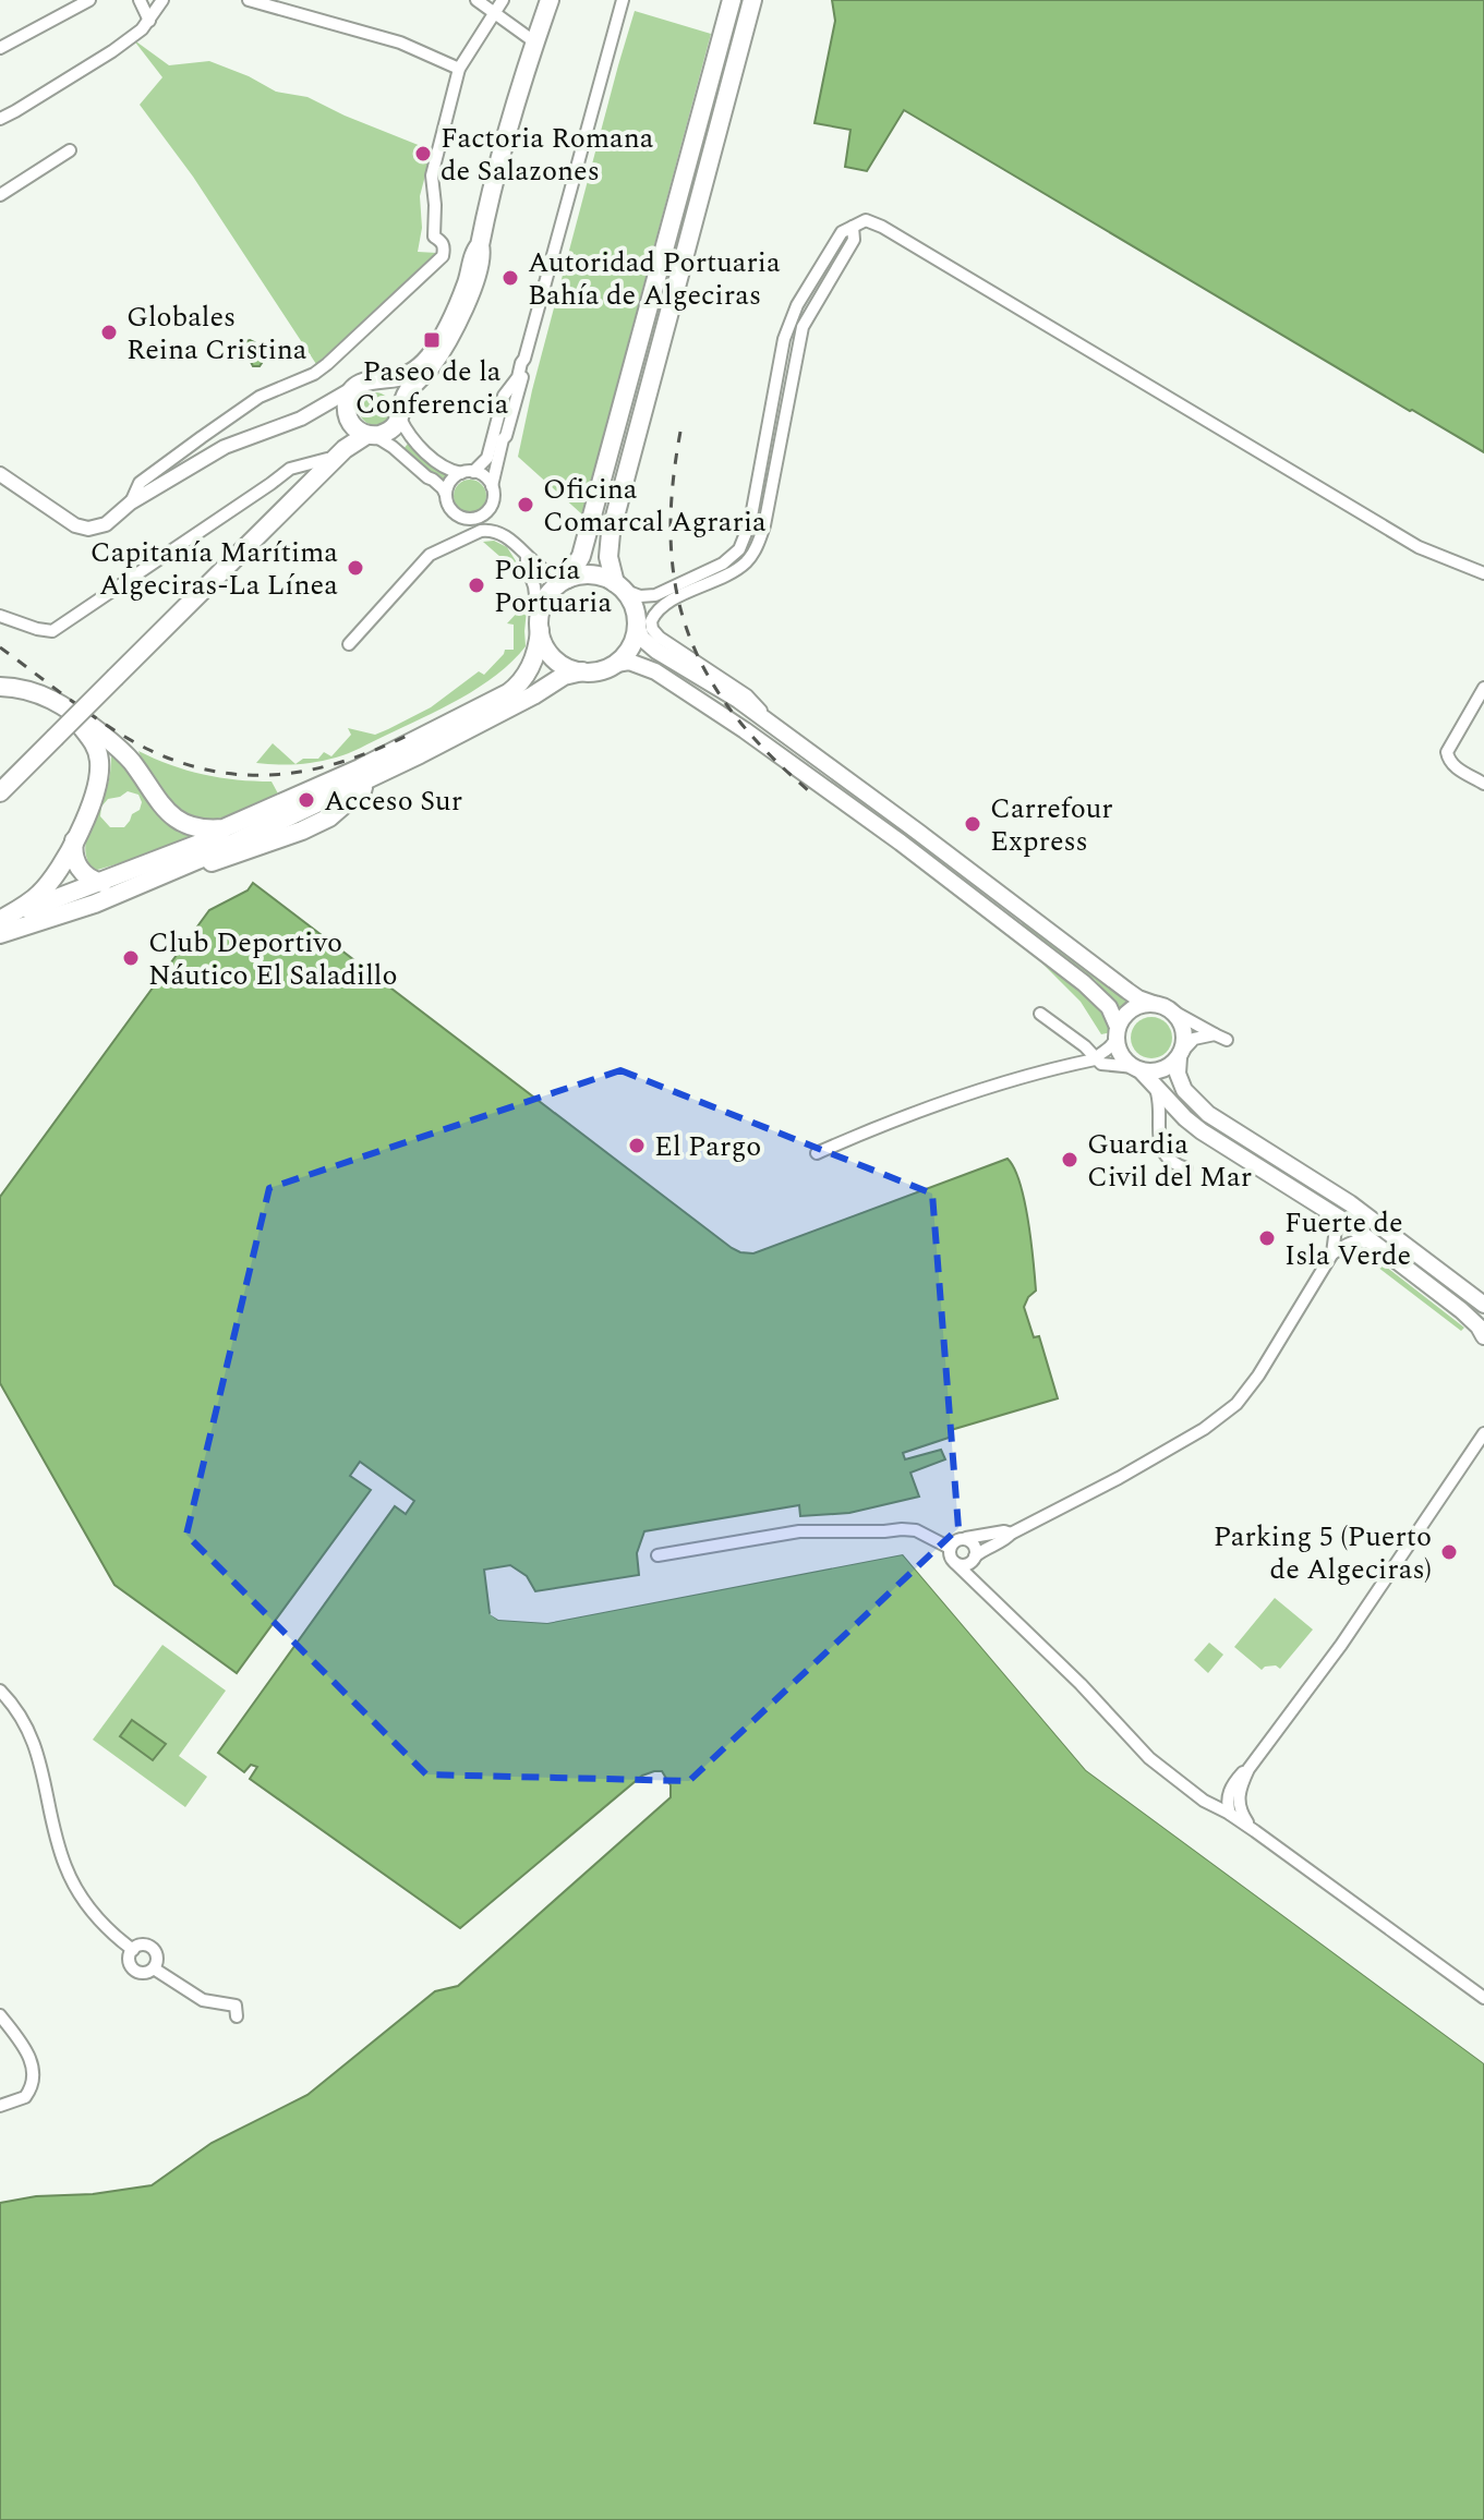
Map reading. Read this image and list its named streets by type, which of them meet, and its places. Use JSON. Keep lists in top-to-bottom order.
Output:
{
  "places": {
    "other": [
      "Factoria Romana de Salazones",
      "Autoridad Portuaria Bahía de Algeciras",
      "Globales Reina Cristina",
      "Oficina Comarcal Agraria",
      "Capitanía Marítima Algeciras-La Línea",
      "Policía Portuaria",
      "Acceso Sur",
      "Carrefour Express",
      "Club Deportivo Náutico El Saladillo",
      "El Pargo",
      "Guardia Civil del Mar",
      "Fuerte de Isla Verde",
      "Parking 5 (Puerto de Algeciras)"
    ],
    "transit": ["Paseo de la Conferencia"]
  }
}
